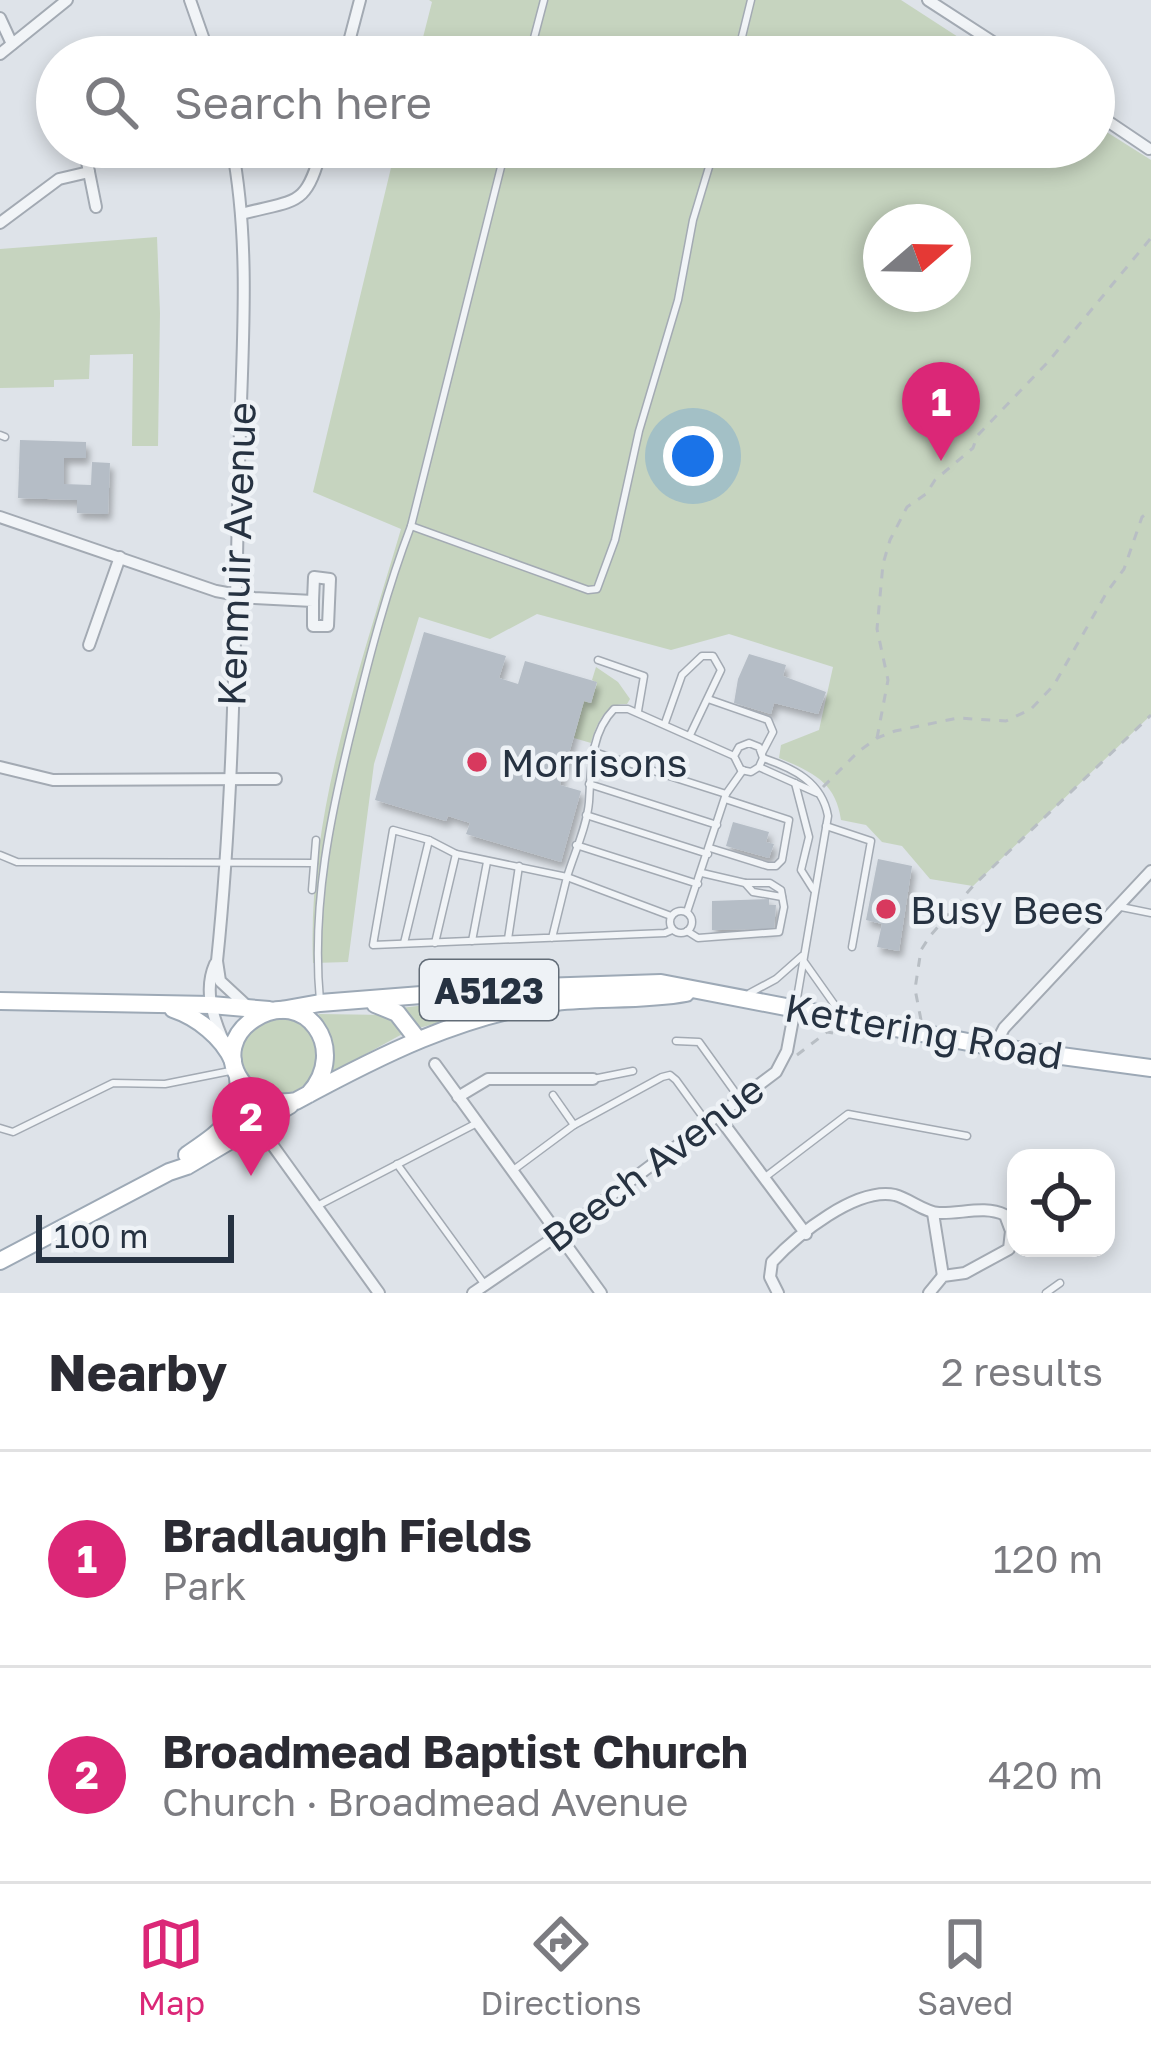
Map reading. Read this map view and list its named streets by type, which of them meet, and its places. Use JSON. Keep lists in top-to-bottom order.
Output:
{
  "streets": {
    "main road": ["A5123", "Kettering Road"],
    "street": ["Kenmuir Avenue", "Beech Avenue"]
  },
  "crossings": [
    ["Kenmuir Avenue", "Kettering Road"],
    ["Kettering Road", "Beech Avenue"]
  ],
  "places": ["Morrisons", "Busy Bees"],
  "scale_bar": "100 m",
  "north": "right",
  "page": {
    "search": "Search here",
    "pins": ["1", "2"],
    "scale": "100 m",
    "heading": ["Nearby", "2 results"],
    "list": [
      {
        "mark": "1",
        "name": "Bradlaugh Fields",
        "note": "Park",
        "value": "120 m"
      },
      {
        "mark": "2",
        "name": "Broadmead Baptist Church",
        "note": "Church · Broadmead Avenue",
        "value": "420 m"
      }
    ],
    "nav": ["Map", "Directions", "Saved"]
  }
}
